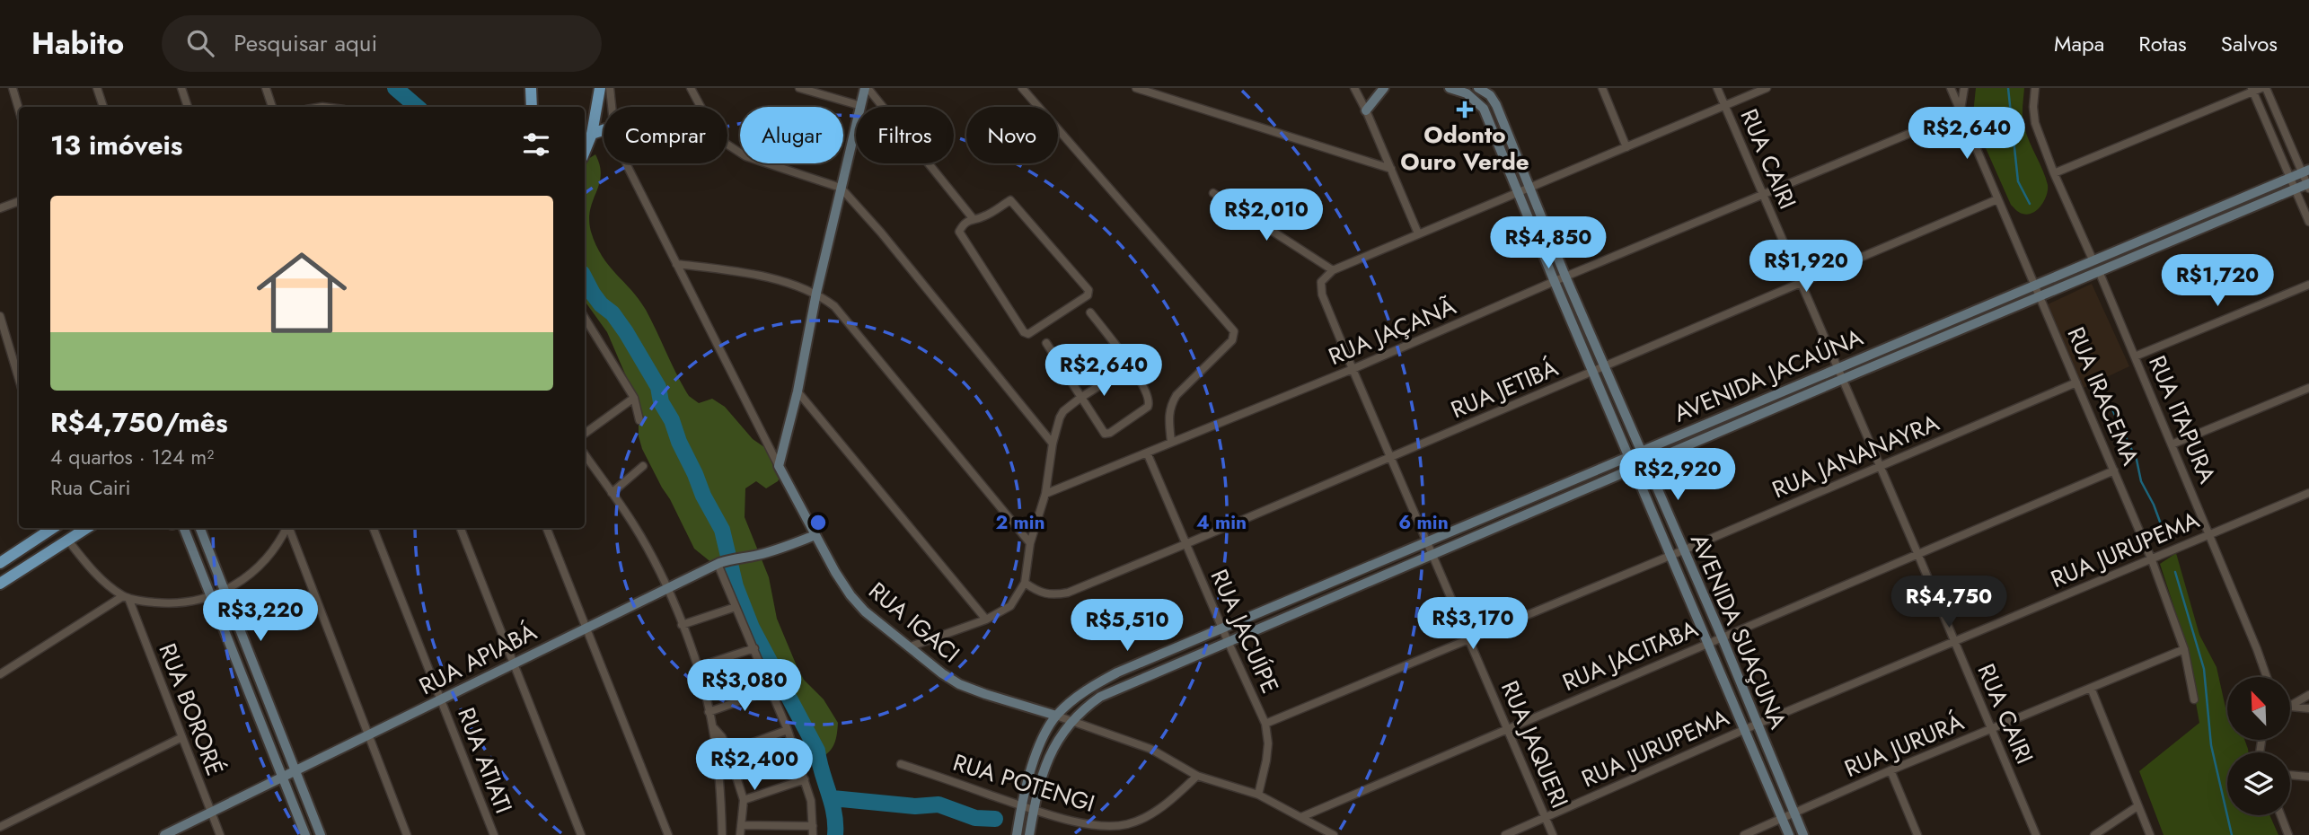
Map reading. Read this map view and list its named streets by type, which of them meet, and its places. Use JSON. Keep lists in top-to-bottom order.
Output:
{
  "streets": {
    "street": [
      "RUA CAIRI",
      "RUA JAÇANÃ",
      "AVENIDA JACAÚNA",
      "RUA JETIBÁ",
      "RUA IRACEMA",
      "RUA ITAPURA",
      "RUA JANANAYRA",
      "RUA JURUPEMA",
      "RUA IGACI",
      "RUA JACUÍPE",
      "AVENIDA SUAÇUNA",
      "RUA JACITABA",
      "RUA APIABÁ",
      "RUA BORORÉ",
      "RUA JAQUERI",
      "RUA JURURÁ",
      "RUA ATIATI",
      "RUA POTENGI"
    ]
  },
  "crossings": [
    ["RUA CAIRI", "RUA JAÇANÃ"],
    ["RUA CAIRI", "AVENIDA JACAÚNA"],
    ["RUA CAIRI", "RUA JETIBÁ"],
    ["RUA CAIRI", "RUA JANANAYRA"],
    ["RUA CAIRI", "RUA JURUPEMA"],
    ["RUA CAIRI", "RUA JACITABA"],
    ["RUA CAIRI", "RUA JURURÁ"],
    ["RUA JAÇANÃ", "RUA IRACEMA"],
    ["RUA JAÇANÃ", "RUA JACUÍPE"],
    ["RUA JAÇANÃ", "AVENIDA SUAÇUNA"],
    ["RUA JAÇANÃ", "RUA JAQUERI"],
    ["AVENIDA JACAÚNA", "RUA IRACEMA"],
    ["AVENIDA JACAÚNA", "RUA ITAPURA"],
    ["AVENIDA JACAÚNA", "RUA IGACI"],
    ["AVENIDA JACAÚNA", "RUA JACUÍPE"],
    ["AVENIDA JACAÚNA", "AVENIDA SUAÇUNA"],
    ["AVENIDA JACAÚNA", "RUA JAQUERI"],
    ["AVENIDA JACAÚNA", "RUA POTENGI"],
    ["RUA JETIBÁ", "RUA IRACEMA"],
    ["RUA JETIBÁ", "RUA JACUÍPE"],
    ["RUA JETIBÁ", "AVENIDA SUAÇUNA"],
    ["RUA JETIBÁ", "RUA JAQUERI"],
    ["RUA IRACEMA", "RUA JANANAYRA"],
    ["RUA IRACEMA", "RUA JURUPEMA"],
    ["RUA IRACEMA", "RUA JACITABA"],
    ["RUA IRACEMA", "RUA JURURÁ"],
    ["RUA ITAPURA", "RUA JURUPEMA"],
    ["RUA JANANAYRA", "RUA JACUÍPE"],
    ["RUA JANANAYRA", "AVENIDA SUAÇUNA"],
    ["RUA JANANAYRA", "RUA JAQUERI"],
    ["RUA JURUPEMA", "AVENIDA SUAÇUNA"],
    ["RUA JURUPEMA", "RUA JAQUERI"],
    ["RUA IGACI", "RUA JACUÍPE"],
    ["RUA IGACI", "RUA JACITABA"],
    ["RUA IGACI", "RUA APIABÁ"],
    ["RUA IGACI", "RUA POTENGI"],
    ["AVENIDA SUAÇUNA", "RUA JACITABA"],
    ["AVENIDA SUAÇUNA", "RUA JURURÁ"],
    ["RUA JACITABA", "RUA JAQUERI"],
    ["RUA APIABÁ", "RUA BORORÉ"],
    ["RUA APIABÁ", "RUA ATIATI"]
  ],
  "places": {
    "health": ["Odonto Ouro Verde"]
  },
  "north": "top left",
  "page": {
    "header": "Habito",
    "search": "Pesquisar aqui",
    "nav": ["Mapa", "Rotas", "Salvos"],
    "price": [
      "R$2,640",
      "R$2,010",
      "R$4,850",
      "R$1,920",
      "R$1,720",
      "R$2,640",
      "R$2,920",
      "R$4,750",
      "R$3,220",
      "R$3,170",
      "R$5,510",
      "R$3,080",
      "R$2,400"
    ],
    "chip": [
      "Comprar",
      "Alugar",
      "Filtros",
      "Novo"
    ],
    "heading": "13 imóveis",
    "list": [
      {
        "name": "R$4,750/mês",
        "note": "4 quartos · 124 m² · Rua Cairi"
      }
    ]
  },
  "rings": ["2 min", "4 min", "6 min"]
}
